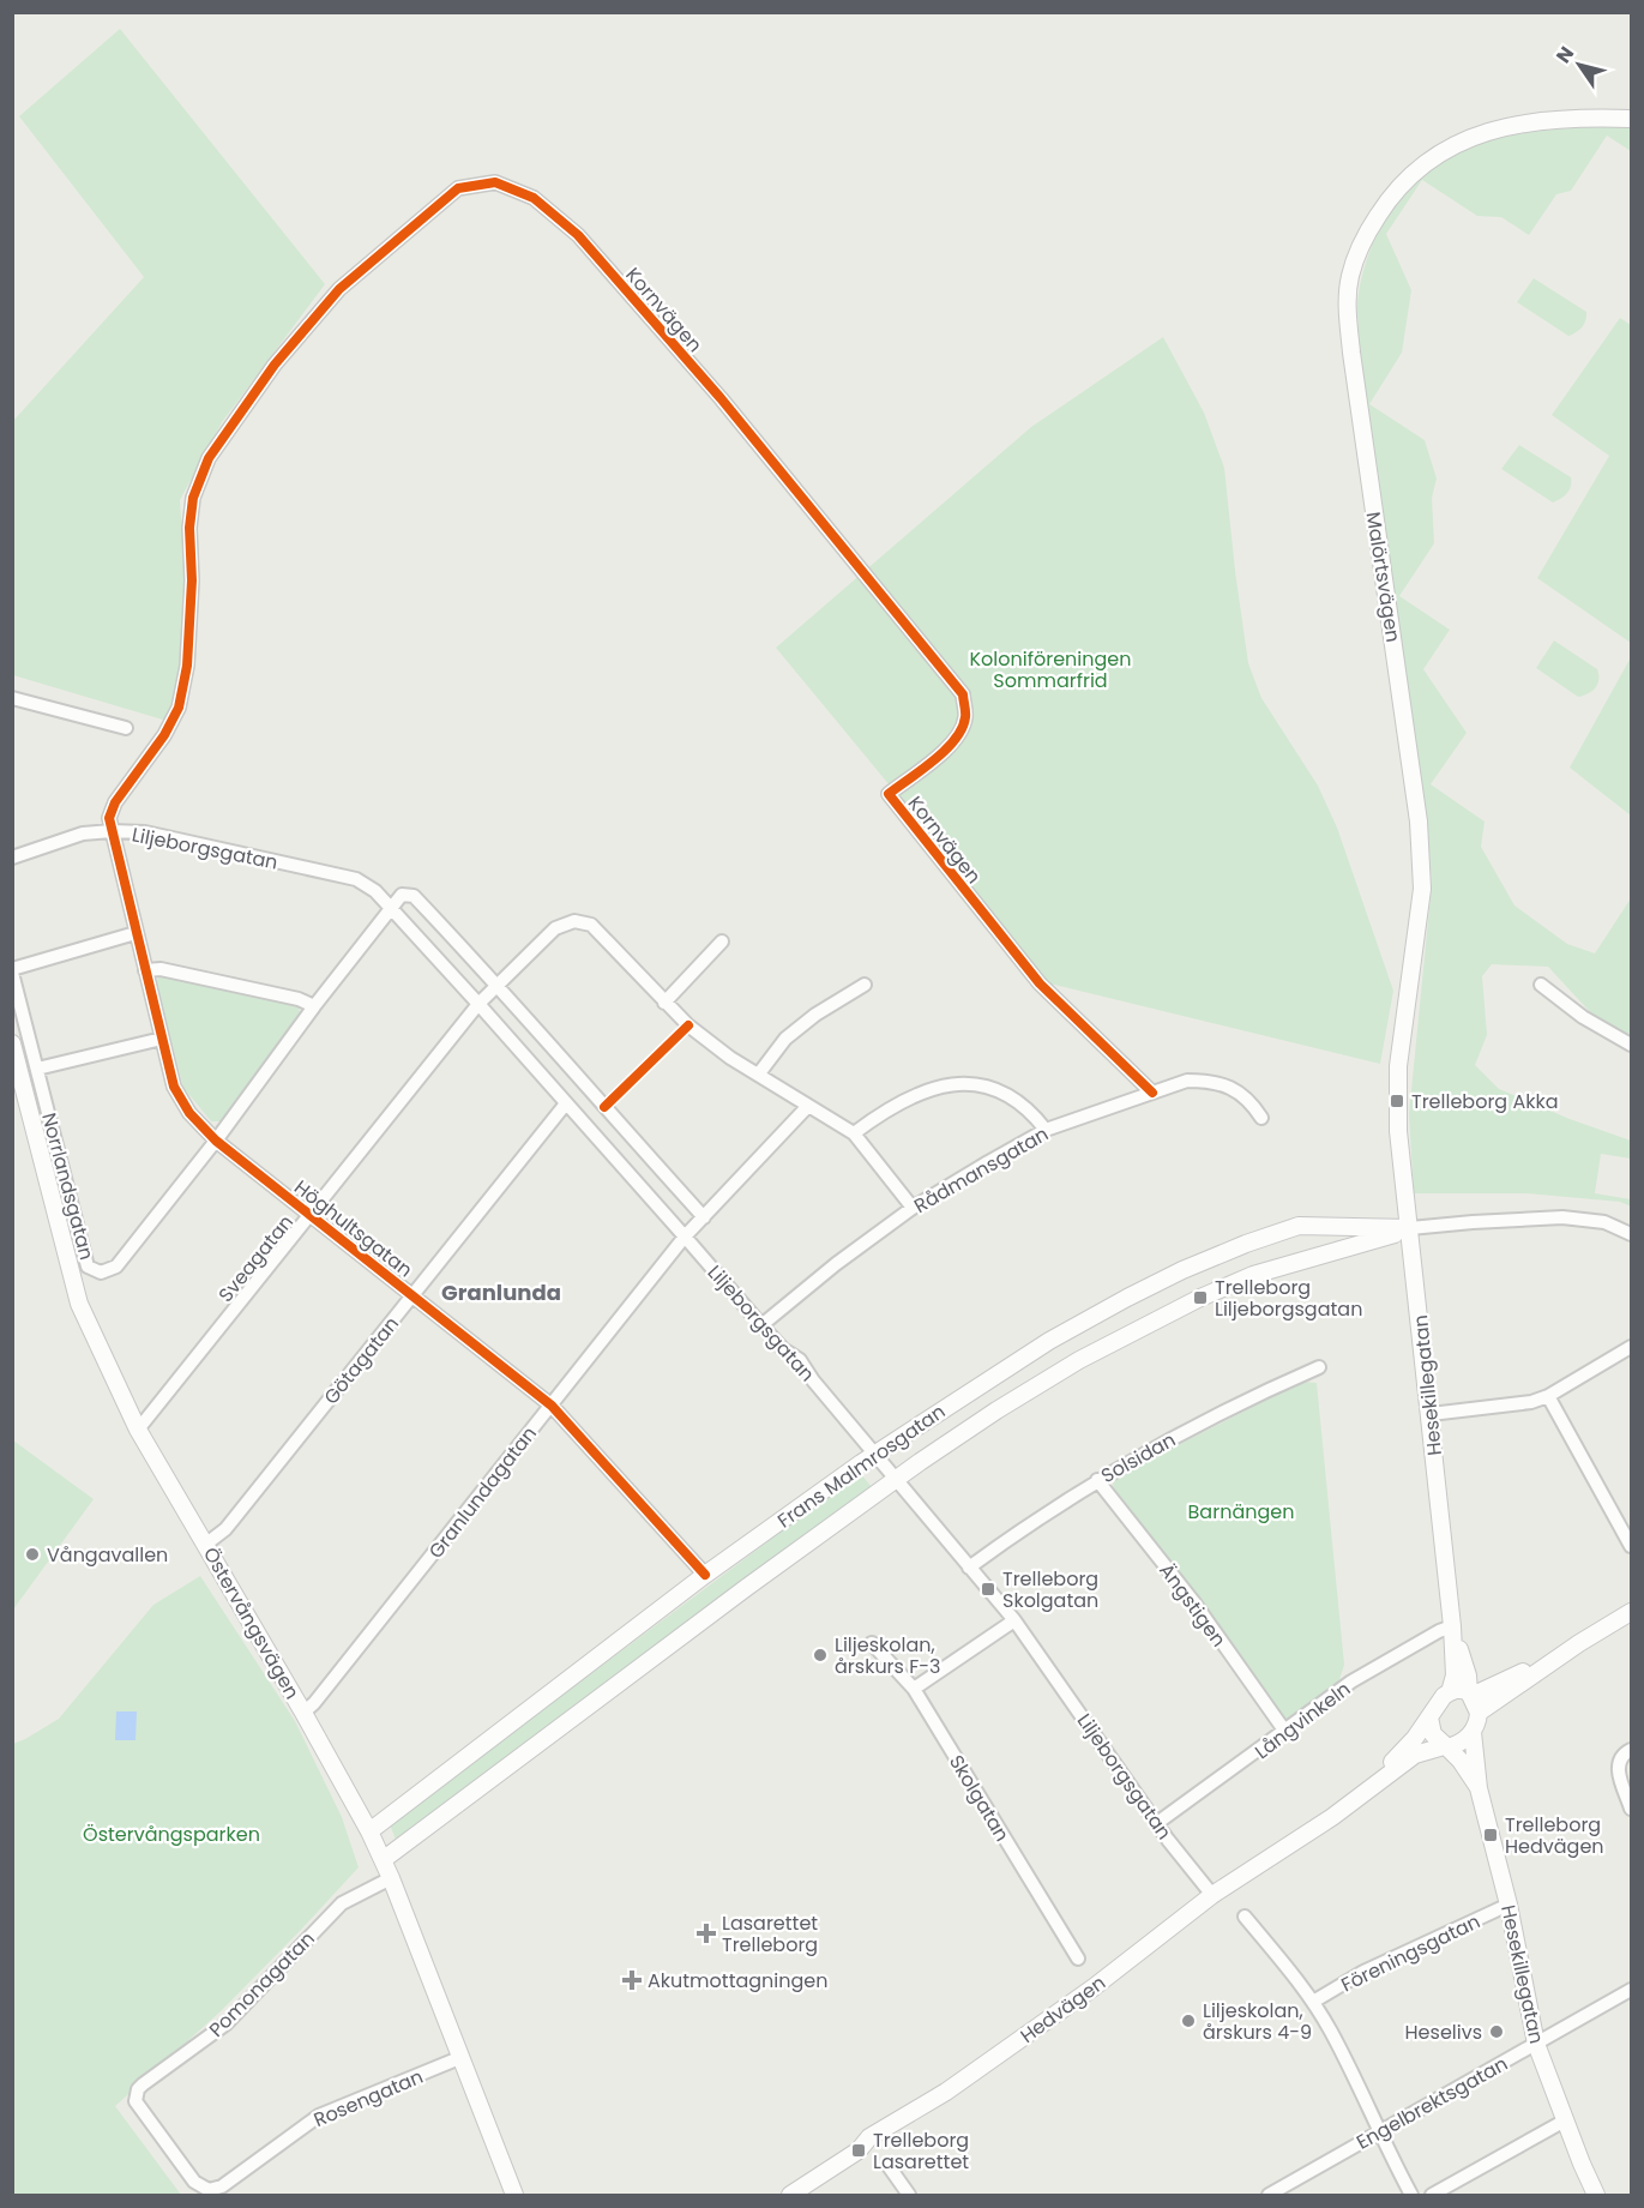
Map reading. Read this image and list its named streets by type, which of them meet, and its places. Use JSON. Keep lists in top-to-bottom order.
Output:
{
  "streets": {
    "street": [
      "Kornvägen",
      "Malörtsvägen",
      "Liljeborgsgatan",
      "Rådmansgatan",
      "Norrlandsgatan",
      "Höghultsgatan",
      "Sveagatan",
      "Götagatan",
      "Hesekillegatan",
      "Solsidan",
      "Frans Malmrosgatan",
      "Granlundagatan",
      "Ängstigen",
      "Östervångsvägen",
      "Långvinkeln",
      "Skolgatan",
      "Föreningsgatan",
      "Pomonagatan",
      "Hedvägen",
      "Rosengatan",
      "Engelbrektsgatan"
    ]
  },
  "crossings": [
    ["Kornvägen", "Liljeborgsgatan"],
    ["Kornvägen", "Rådmansgatan"],
    ["Kornvägen", "Höghultsgatan"],
    ["Malörtsvägen", "Hesekillegatan"],
    ["Malörtsvägen", "Frans Malmrosgatan"],
    ["Liljeborgsgatan", "Rådmansgatan"],
    ["Liljeborgsgatan", "Norrlandsgatan"],
    ["Liljeborgsgatan", "Höghultsgatan"],
    ["Liljeborgsgatan", "Sveagatan"],
    ["Liljeborgsgatan", "Götagatan"],
    ["Liljeborgsgatan", "Solsidan"],
    ["Liljeborgsgatan", "Frans Malmrosgatan"],
    ["Liljeborgsgatan", "Granlundagatan"],
    ["Liljeborgsgatan", "Långvinkeln"],
    ["Liljeborgsgatan", "Hedvägen"],
    ["Norrlandsgatan", "Höghultsgatan"],
    ["Höghultsgatan", "Sveagatan"],
    ["Höghultsgatan", "Götagatan"],
    ["Höghultsgatan", "Frans Malmrosgatan"],
    ["Höghultsgatan", "Granlundagatan"],
    ["Sveagatan", "Granlundagatan"],
    ["Sveagatan", "Östervångsvägen"],
    ["Götagatan", "Östervångsvägen"],
    ["Hesekillegatan", "Frans Malmrosgatan"],
    ["Hesekillegatan", "Långvinkeln"],
    ["Hesekillegatan", "Föreningsgatan"],
    ["Hesekillegatan", "Hedvägen"],
    ["Hesekillegatan", "Engelbrektsgatan"],
    ["Solsidan", "Ängstigen"],
    ["Frans Malmrosgatan", "Östervångsvägen"],
    ["Granlundagatan", "Östervångsvägen"],
    ["Ängstigen", "Långvinkeln"],
    ["Östervångsvägen", "Pomonagatan"],
    ["Östervångsvägen", "Rosengatan"],
    ["Pomonagatan", "Rosengatan"]
  ],
  "districts": ["Granlunda"],
  "parks": ["Koloniföreningen Sommarfrid", "Barnängen", "Östervångsparken"],
  "places": {
    "transit": [
      "Trelleborg Akka",
      "Trelleborg Liljeborgsgatan",
      "Trelleborg Skolgatan",
      "Trelleborg Hedvägen",
      "Trelleborg Lasarettet"
    ],
    "other": [
      "Vångavallen",
      "Liljeskolan, årskurs F-3",
      "Liljeskolan, årskurs 4-9",
      "Heselivs"
    ],
    "health": ["Lasarettet Trelleborg", "Akutmottagningen"]
  },
  "north": "top left"
}
